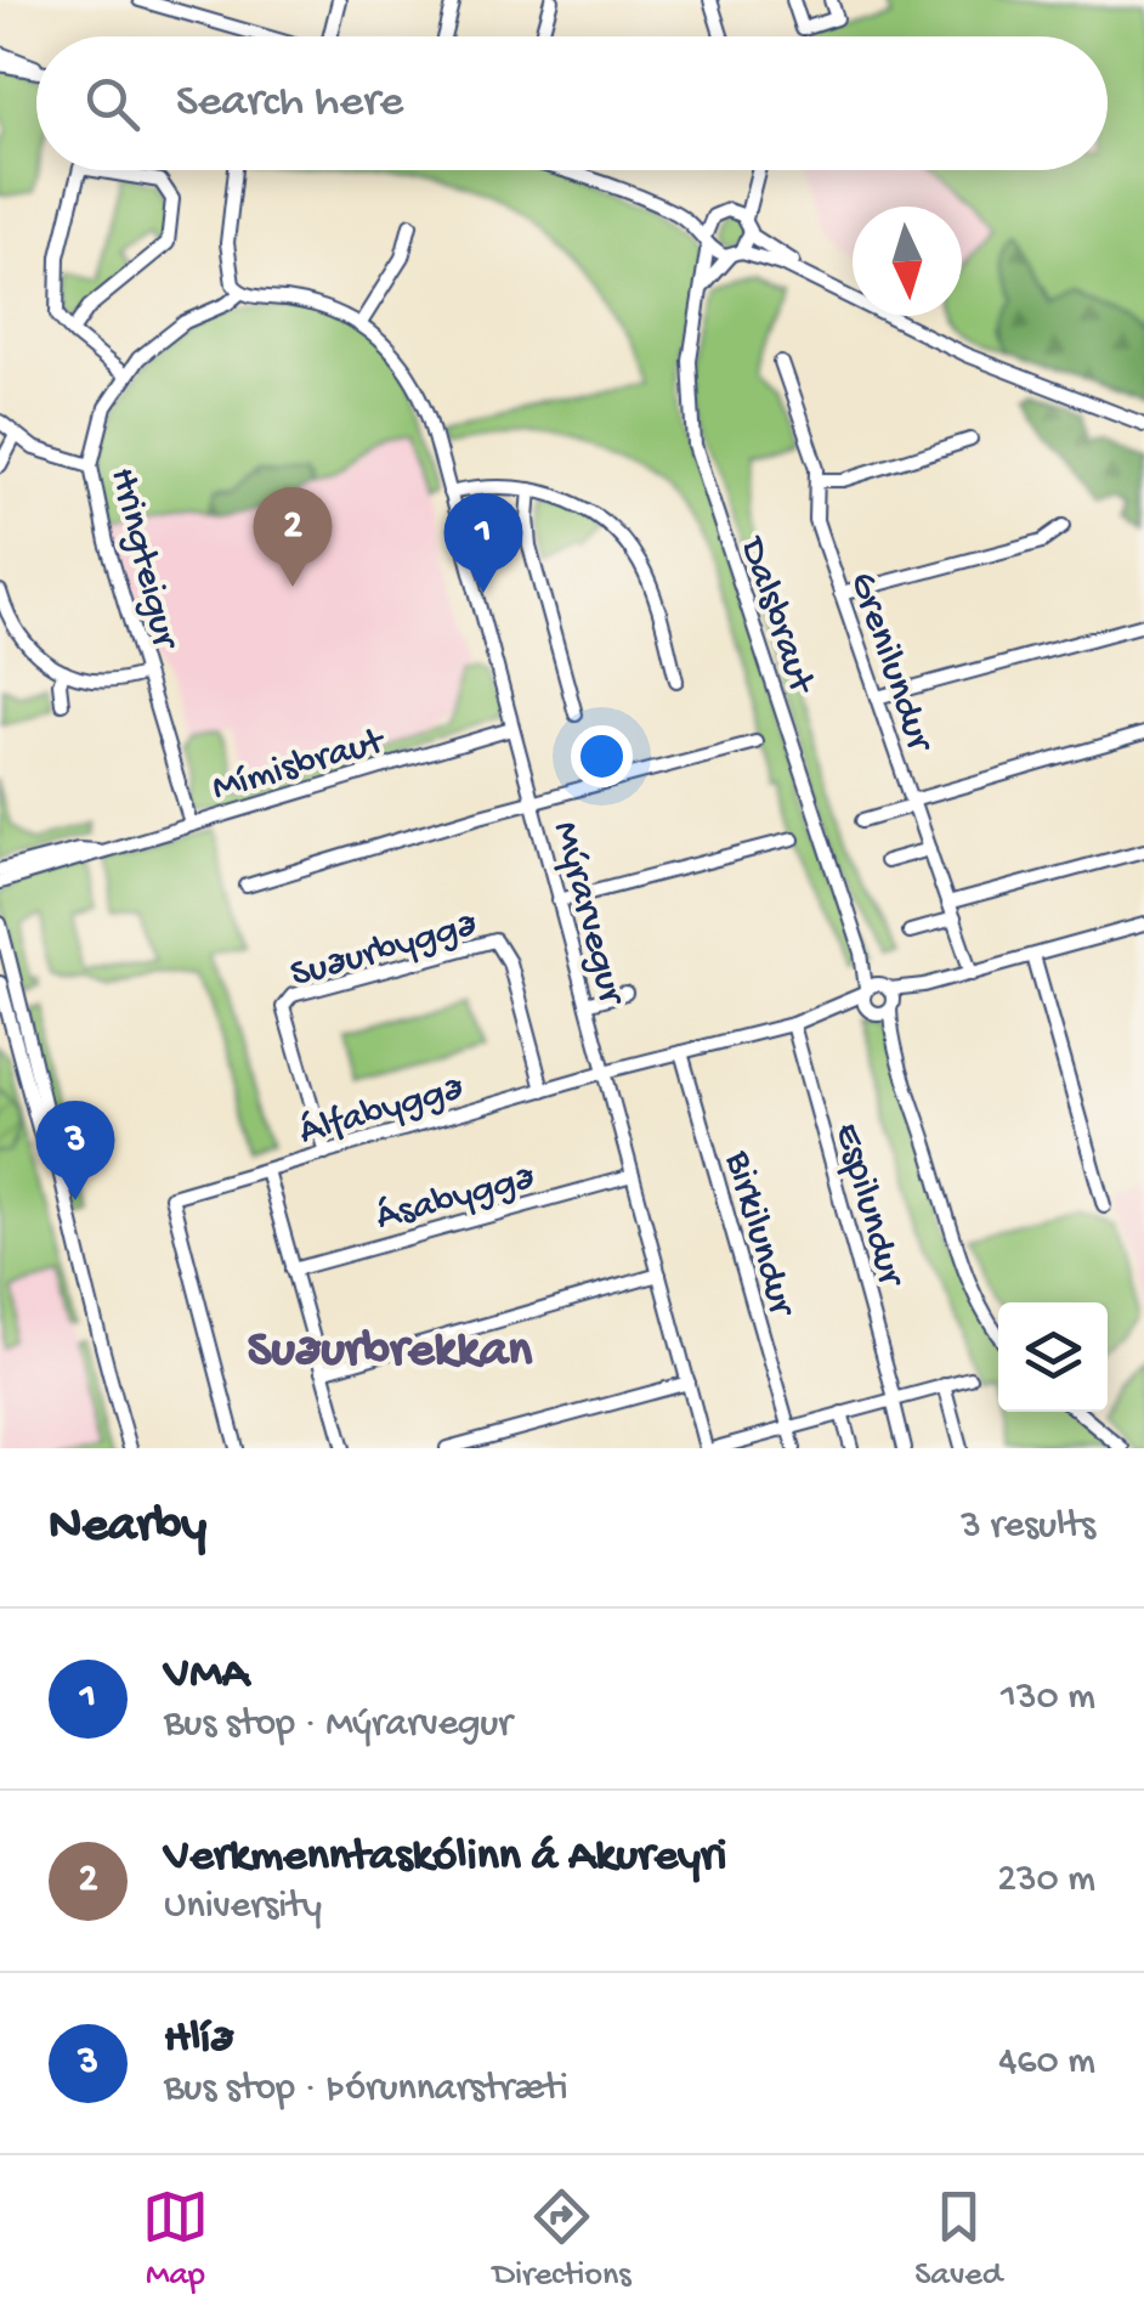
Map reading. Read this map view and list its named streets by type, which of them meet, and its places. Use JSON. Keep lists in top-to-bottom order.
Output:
{
  "streets": {
    "street": [
      "Hringteigur",
      "Dalsbraut",
      "Grenilundur",
      "Mímisbraut",
      "Mýrarvegur",
      "Suðurbyggð",
      "Álfabyggð",
      "Ásabyggð",
      "Espilundur",
      "Birkilundur"
    ]
  },
  "crossings": [
    ["Hringteigur", "Mímisbraut"],
    ["Hringteigur", "Mýrarvegur"],
    ["Dalsbraut", "Álfabyggð"],
    ["Mímisbraut", "Mýrarvegur"],
    ["Mýrarvegur", "Álfabyggð"],
    ["Mýrarvegur", "Ásabyggð"],
    ["Suðurbyggð", "Álfabyggð"],
    ["Álfabyggð", "Espilundur"],
    ["Álfabyggð", "Birkilundur"]
  ],
  "districts": ["Suðurbrekkan"],
  "north": "bottom",
  "page": {
    "search": "Search here",
    "pins": ["2", "1", "3"],
    "heading": ["Nearby", "3 results"],
    "list": [
      {
        "mark": "1",
        "name": "VMA",
        "note": "Bus stop · Mýrarvegur",
        "value": "130 m"
      },
      {
        "mark": "2",
        "name": "Verkmenntaskólinn á Akureyri",
        "note": "University",
        "value": "230 m"
      },
      {
        "mark": "3",
        "name": "Hlíð",
        "note": "Bus stop · Þórunnarstræti",
        "value": "460 m"
      }
    ],
    "nav": ["Map", "Directions", "Saved"]
  }
}
